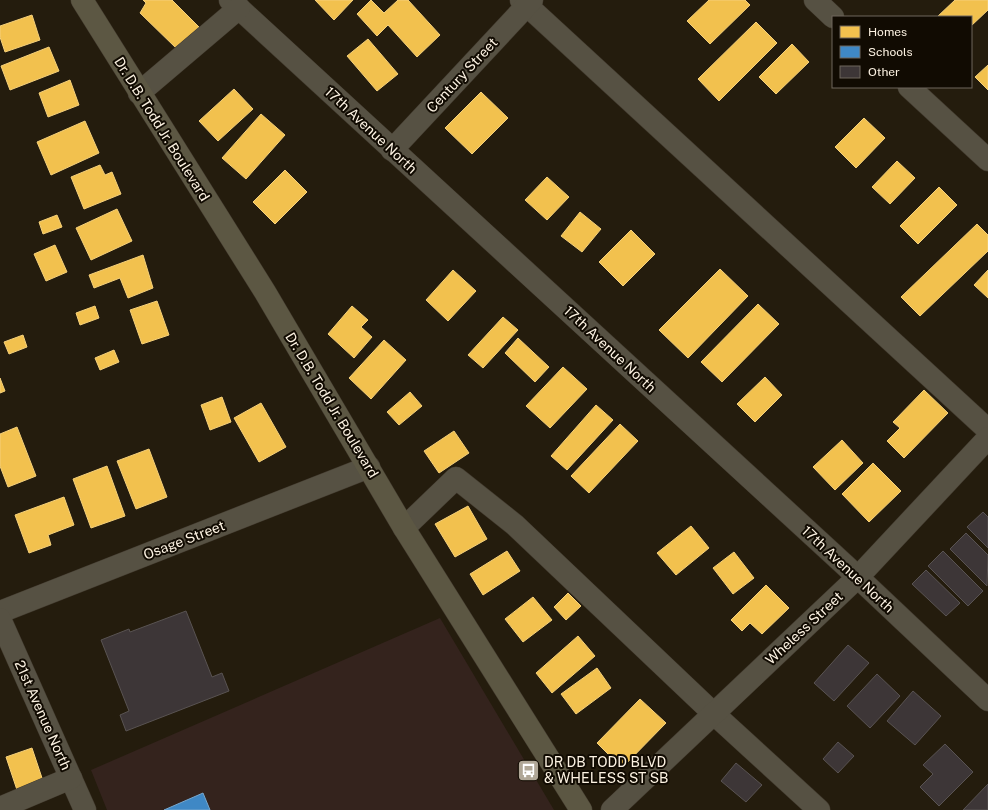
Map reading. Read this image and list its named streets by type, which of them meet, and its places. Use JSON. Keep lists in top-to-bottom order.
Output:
{
  "streets": {
    "main road": ["Dr. D.B. Todd Jr. Boulevard"],
    "street": [
      "Century Street",
      "17th Avenue North",
      "Osage Street",
      "Wheless Street",
      "21st Avenue North"
    ]
  },
  "crossings": [
    ["Century Street", "17th Avenue North"],
    ["Dr. D.B. Todd Jr. Boulevard", "Osage Street"],
    ["17th Avenue North", "Wheless Street"]
  ],
  "places": {
    "bus stop": ["DR DB TODD BLVD & WHELESS ST SB"]
  },
  "legend": ["Homes", "Schools", "Other"]
}
